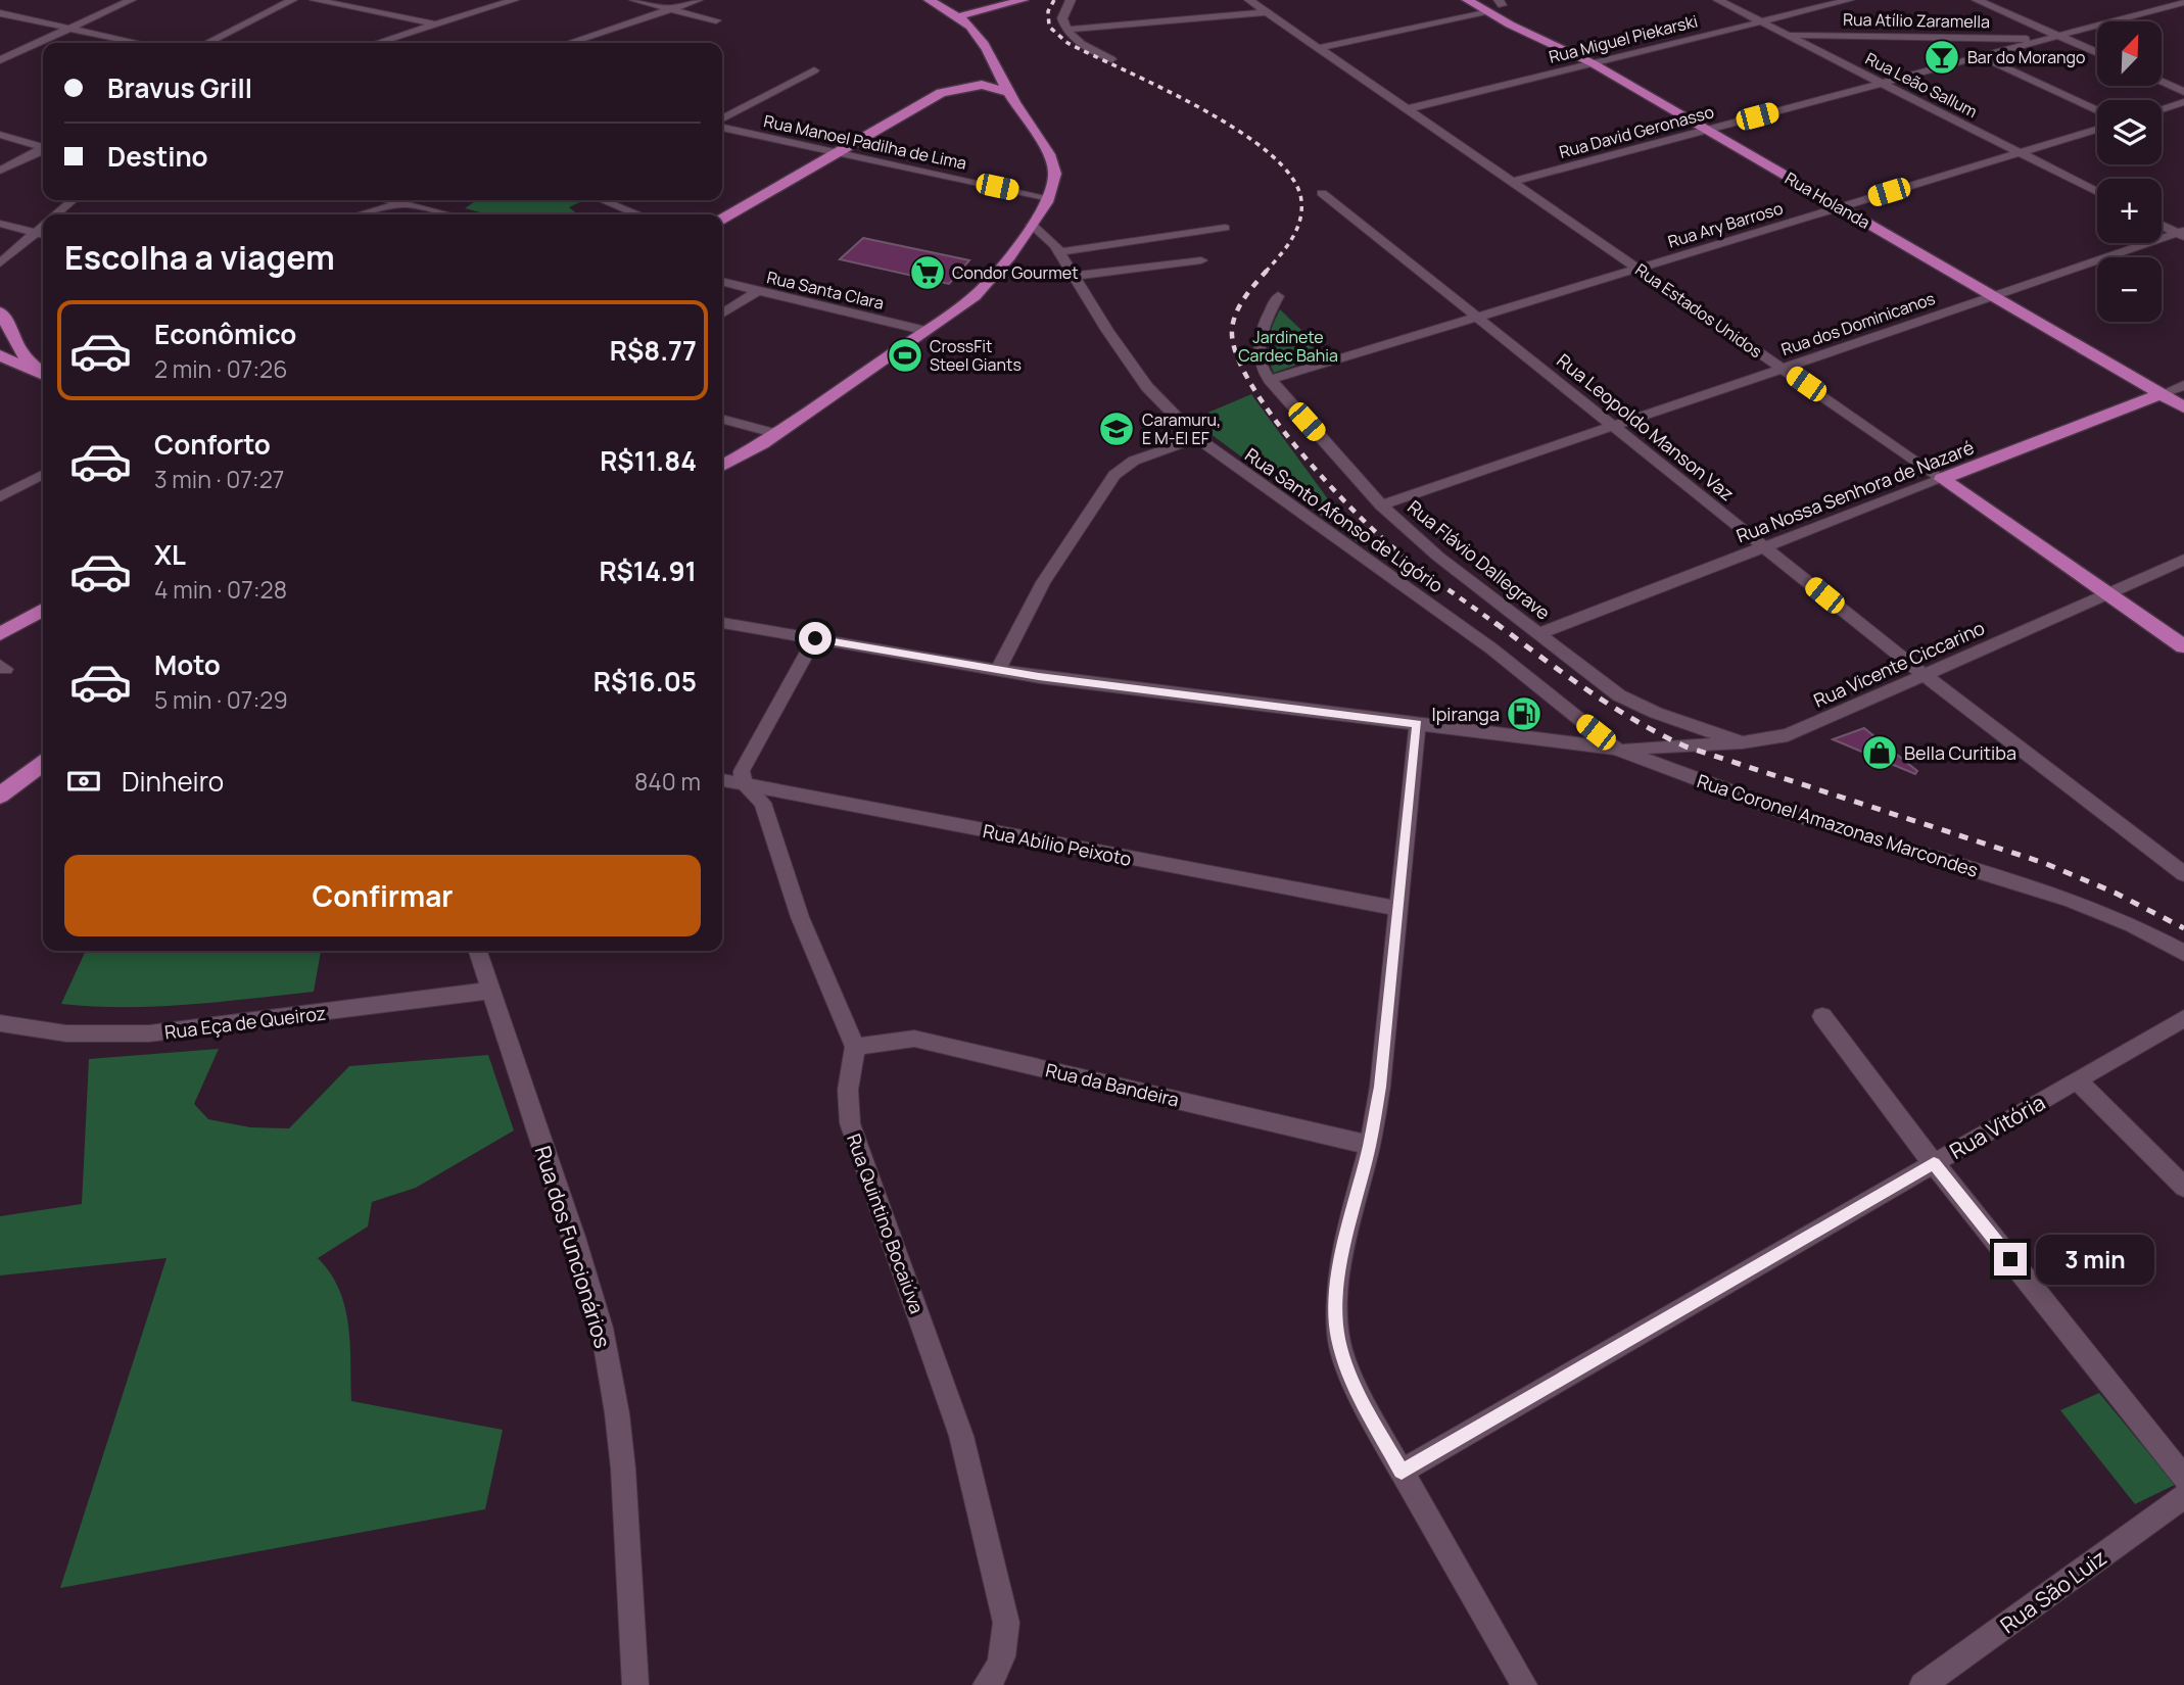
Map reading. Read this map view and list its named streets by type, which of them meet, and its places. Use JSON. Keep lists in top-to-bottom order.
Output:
{
  "streets": {
    "main road": ["Rua Holanda", "Rua Estados Unidos", "Rua Nossa Senhora de Nazaré"],
    "street": [
      "Rua Atílio Zaramella",
      "Rua Miguel Piekarski",
      "Rua Leão Sallum",
      "Rua David Geronasso",
      "Rua Manoel Padilha de Lima",
      "Rua Ary Barroso",
      "Rua Santa Clara",
      "Rua dos Dominicanos",
      "Rua Leopoldo Manson Vaz",
      "Rua Santo Afonso de Ligório",
      "Rua Flávio Dallegrave",
      "Rua Vicente Ciccarino",
      "Rua Coronel Amazonas Marcondes",
      "Rua Abílio Peixoto",
      "Rua Eça de Queiroz",
      "Rua da Bandeira",
      "Rua Vitória",
      "Rua Quintino Bocaiúva",
      "Rua dos Funcionários",
      "Rua São Luiz"
    ]
  },
  "crossings": [
    ["Rua Atílio Zaramella", "Rua Leão Sallum"],
    ["Rua Atílio Zaramella", "Rua David Geronasso"],
    ["Rua Miguel Piekarski", "Rua Leão Sallum"],
    ["Rua Miguel Piekarski", "Rua Holanda"],
    ["Rua Miguel Piekarski", "Rua Estados Unidos"],
    ["Rua Leão Sallum", "Rua David Geronasso"],
    ["Rua Leão Sallum", "Rua Ary Barroso"],
    ["Rua David Geronasso", "Rua Holanda"],
    ["Rua David Geronasso", "Rua Estados Unidos"],
    ["Rua Holanda", "Rua Ary Barroso"],
    ["Rua Holanda", "Rua dos Dominicanos"],
    ["Rua Holanda", "Rua Nossa Senhora de Nazaré"],
    ["Rua Ary Barroso", "Rua Estados Unidos"],
    ["Rua Ary Barroso", "Rua Leopoldo Manson Vaz"],
    ["Rua Ary Barroso", "Rua Flávio Dallegrave"],
    ["Rua Estados Unidos", "Rua dos Dominicanos"],
    ["Rua Estados Unidos", "Rua Nossa Senhora de Nazaré"],
    ["Rua Estados Unidos", "Rua Vicente Ciccarino"],
    ["Rua dos Dominicanos", "Rua Leopoldo Manson Vaz"],
    ["Rua dos Dominicanos", "Rua Flávio Dallegrave"],
    ["Rua Leopoldo Manson Vaz", "Rua Nossa Senhora de Nazaré"],
    ["Rua Leopoldo Manson Vaz", "Rua Vicente Ciccarino"],
    ["Rua Nossa Senhora de Nazaré", "Rua Flávio Dallegrave"],
    ["Rua Santo Afonso de Ligório", "Rua Vicente Ciccarino"],
    ["Rua Santo Afonso de Ligório", "Rua Coronel Amazonas Marcondes"],
    ["Rua Flávio Dallegrave", "Rua Vicente Ciccarino"],
    ["Rua Vicente Ciccarino", "Rua Coronel Amazonas Marcondes"],
    ["Rua Eça de Queiroz", "Rua dos Funcionários"],
    ["Rua da Bandeira", "Rua Quintino Bocaiúva"]
  ],
  "parks": ["Jardinete Cardec Bahia"],
  "places": {
    "bar": ["Bar do Morango"],
    "supermarket": ["Condor Gourmet"],
    "sports": ["CrossFit Steel Giants"],
    "school or university": ["Caramuru, E M-EI EF"],
    "fuel station": ["Ipiranga"],
    "shop": ["Bella Curitiba"]
  },
  "north": "top right",
  "page": {
    "map_buttons": ["+", "−"],
    "banner": ["Bravus Grill", "Destino"],
    "heading": "Escolha a viagem",
    "list": [
      {
        "name": "Econômico",
        "note": "2 min · 07:26",
        "value": "R$8.77"
      },
      {
        "name": "Conforto",
        "note": "3 min · 07:27",
        "value": "R$11.84"
      },
      {
        "name": "XL",
        "note": "4 min · 07:28",
        "value": "R$14.91"
      },
      {
        "name": "Moto",
        "note": "5 min · 07:29",
        "value": "R$16.05"
      }
    ],
    "pay": ["Dinheiro", "840 m"],
    "buttons": "Confirmar",
    "bubble": "3 min"
  }
}
